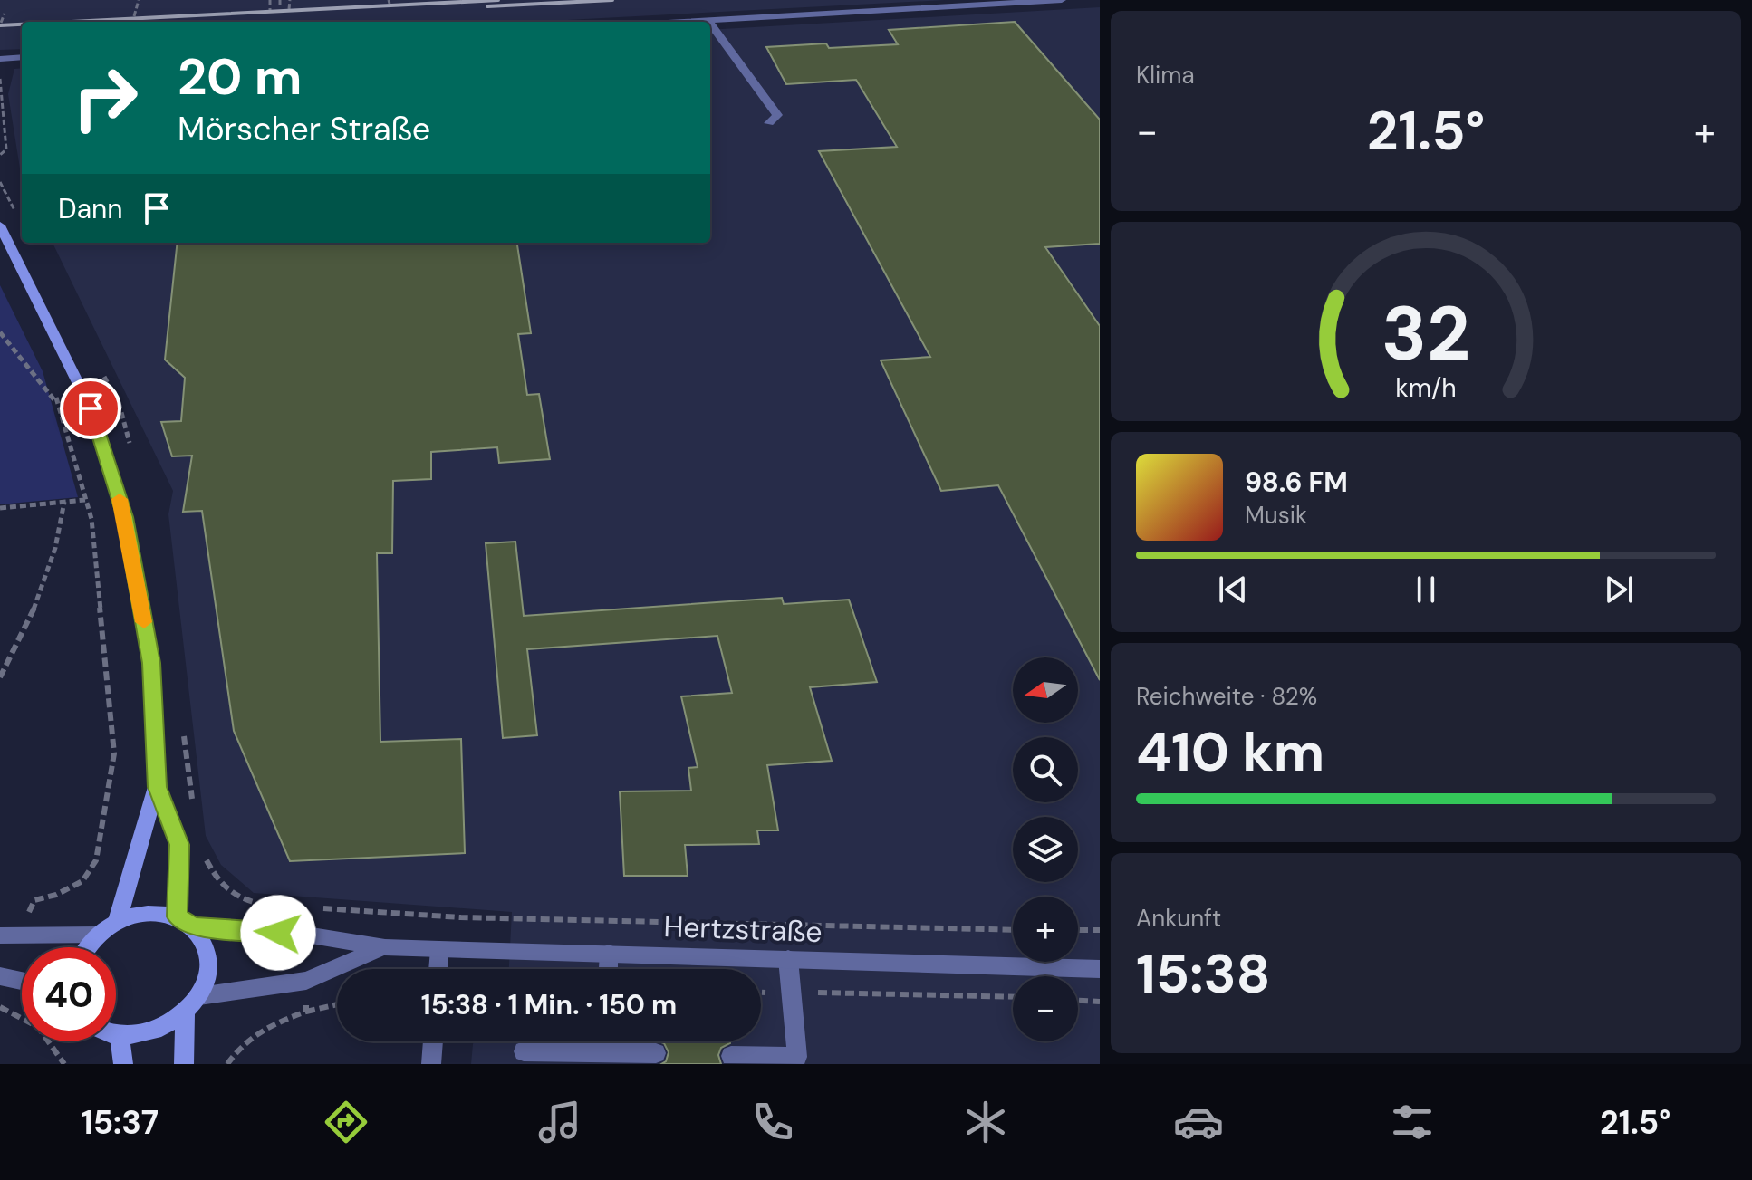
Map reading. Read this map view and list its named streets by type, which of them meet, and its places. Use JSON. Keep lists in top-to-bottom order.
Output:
{
  "streets": {
    "street": ["Hertzstraße"]
  },
  "north": "left",
  "page": {
    "tile": [
      "Klima",
      ["Reichweite · 82%", "410 km"],
      ["Ankunft", "15:38"]
    ],
    "turn": ["20 m", "Mörscher Straße"],
    "heat": ["−", "21.5°", "+"],
    "then": "Dann",
    "song": ["98.6 FM", "Musik"],
    "map_buttons": ["+", "−"],
    "limit": "40",
    "trip": "15:38 · 1 Min. · 150 m",
    "tabs": ["15:37", "21.5°"],
    "gauge": ["32", "km/h"]
  }
}
